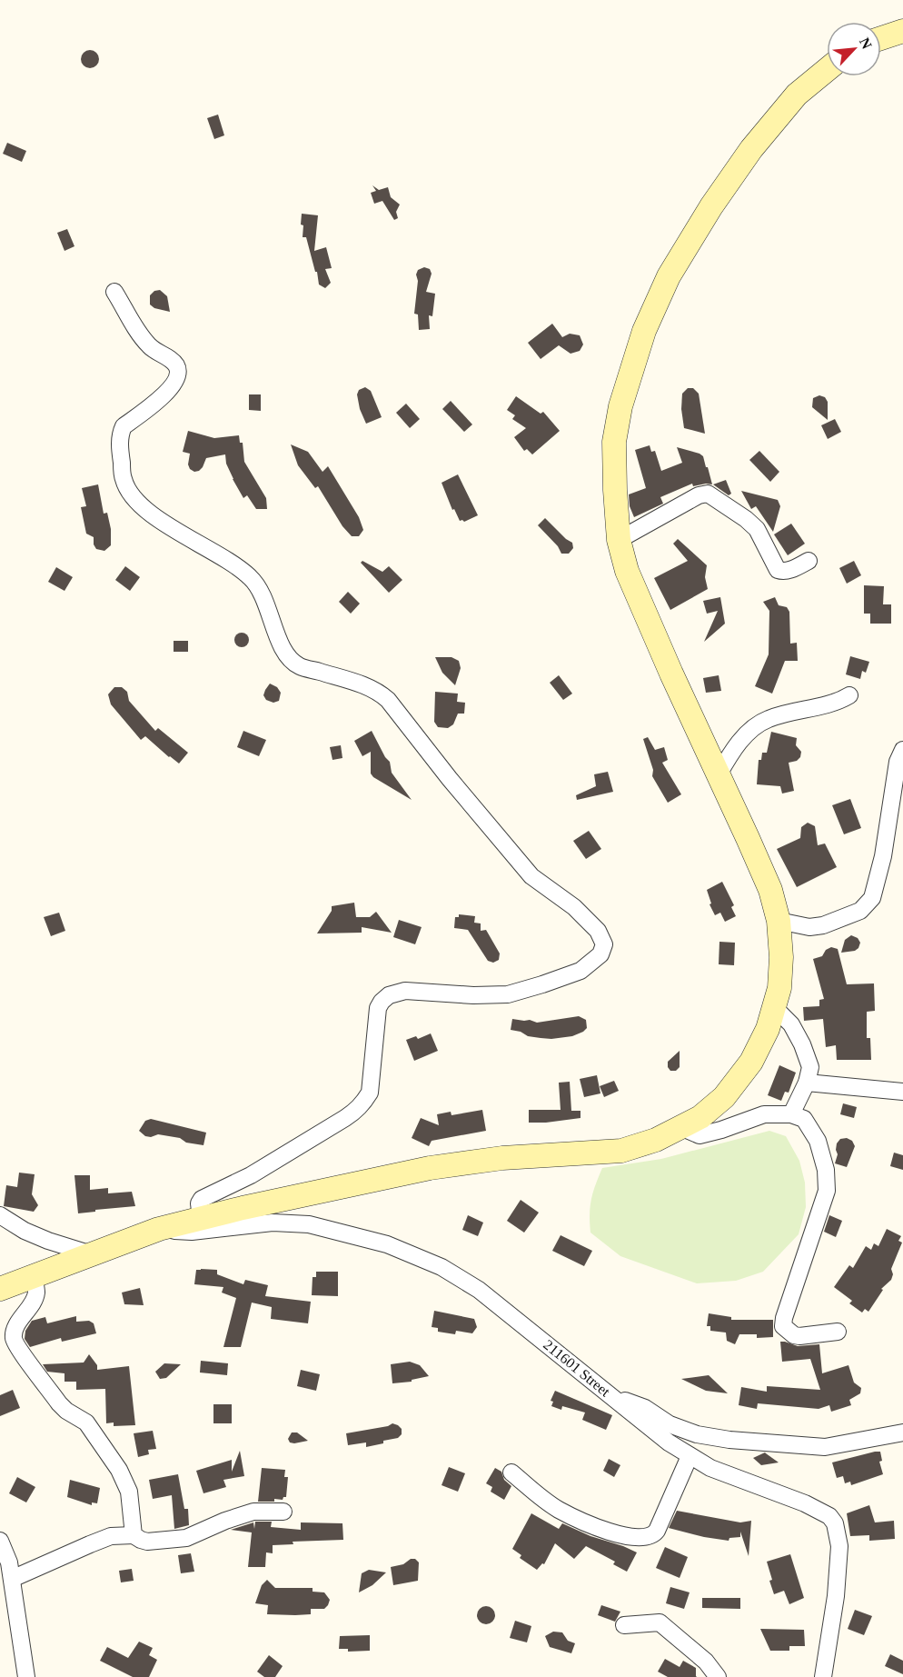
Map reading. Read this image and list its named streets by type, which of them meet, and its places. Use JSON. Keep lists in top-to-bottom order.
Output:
{
  "streets": {
    "street": ["211601 Street"]
  },
  "north": "top right"
}
